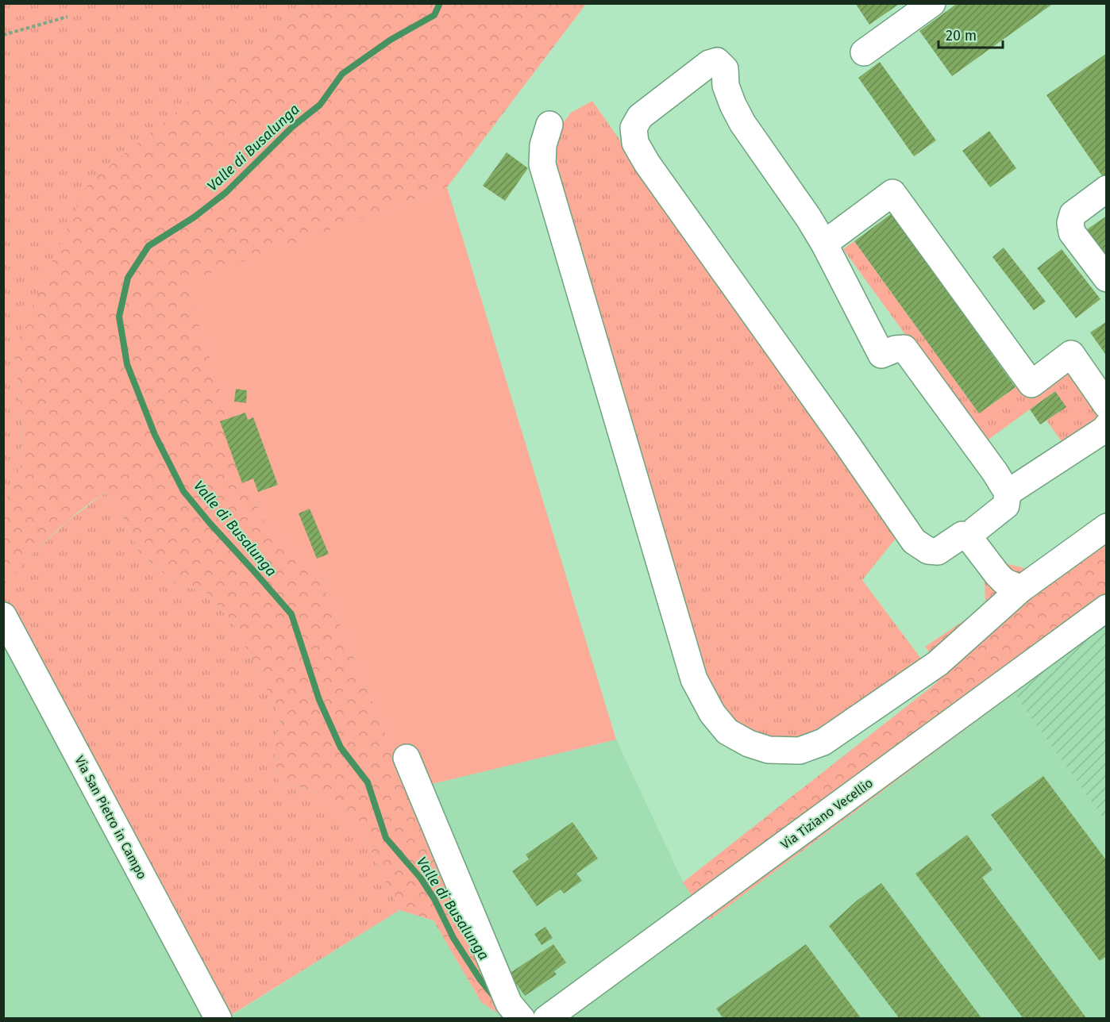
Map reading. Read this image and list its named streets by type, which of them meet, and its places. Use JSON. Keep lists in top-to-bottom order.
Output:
{
  "streets": {
    "main road": ["Via Tiziano Vecellio", "Via San Pietro in Campo"]
  },
  "water": ["Valle di Busalunga"],
  "scale_bar": "20 m"
}
